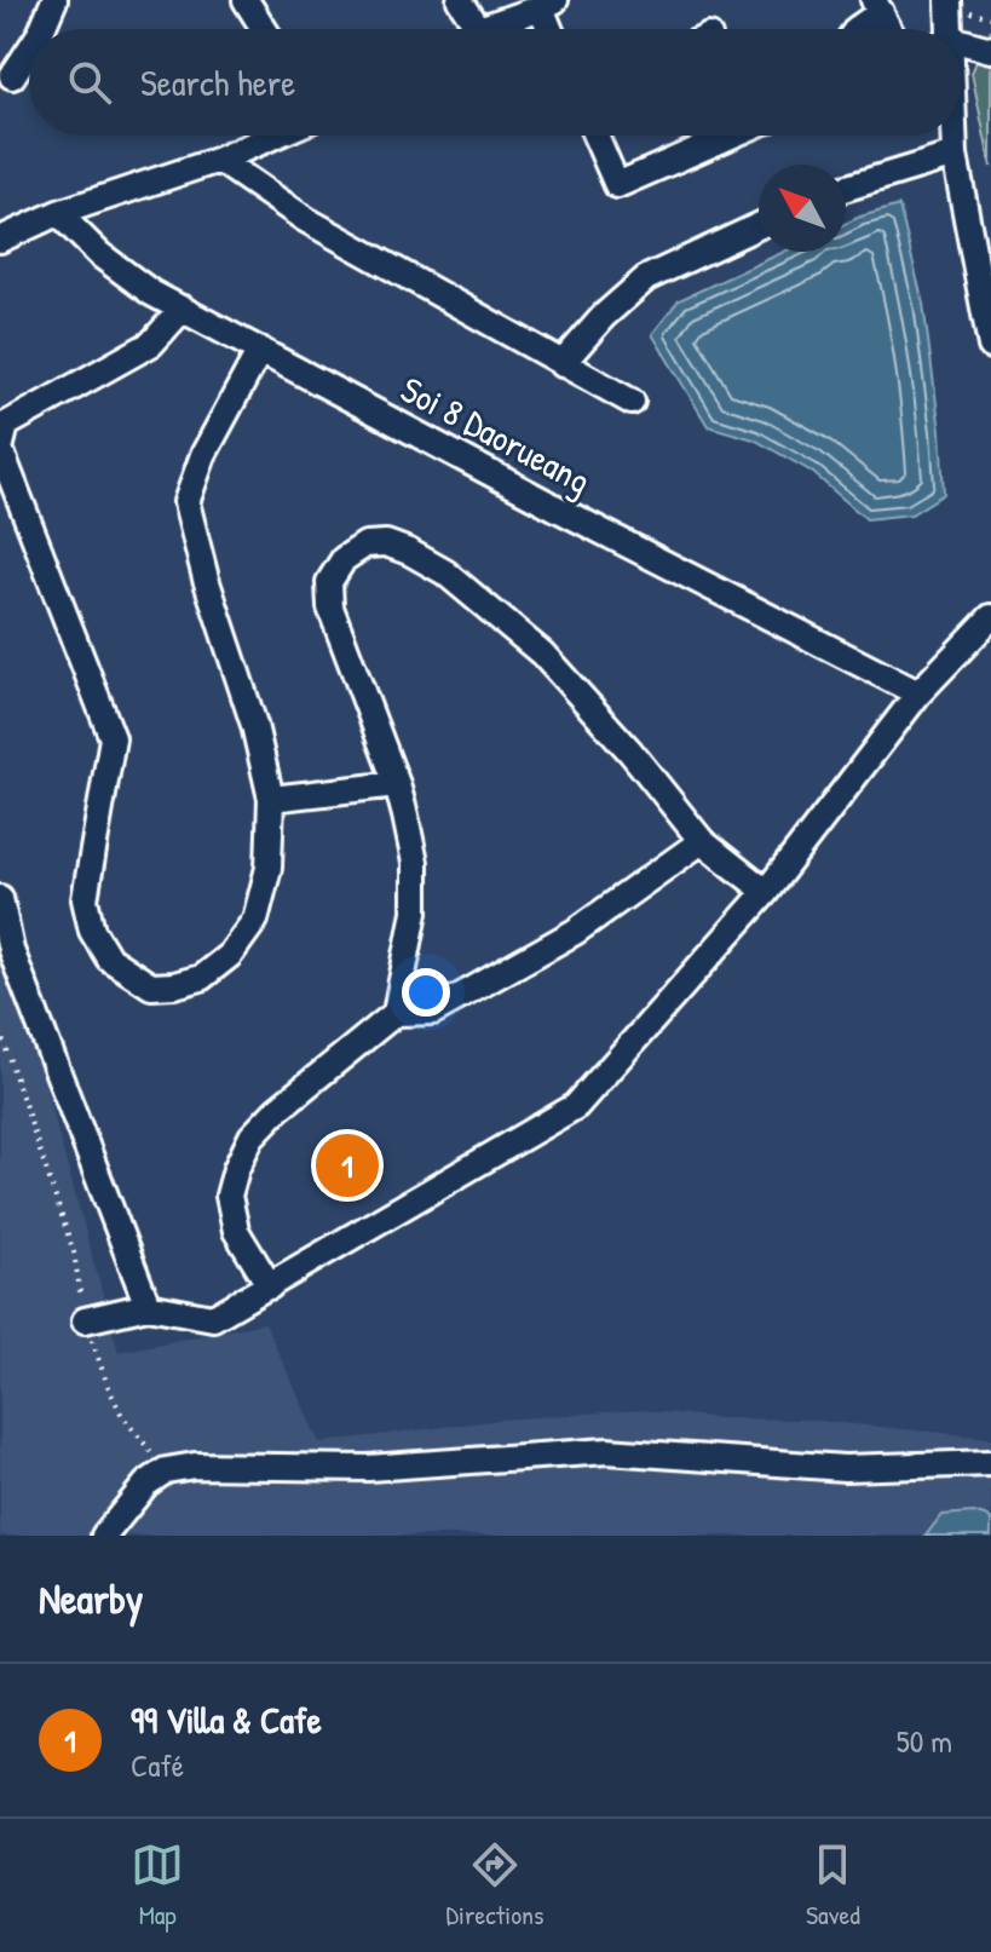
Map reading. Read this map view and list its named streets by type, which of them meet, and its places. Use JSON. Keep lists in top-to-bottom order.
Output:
{
  "streets": {
    "street": ["Soi 8 Daorueang"]
  },
  "north": "top left",
  "page": {
    "search": "Search here",
    "pins": "1",
    "heading": "Nearby",
    "list": [
      {
        "mark": "1",
        "name": "99 Villa & Cafe",
        "note": "Café",
        "value": "50 m"
      }
    ],
    "nav": ["Map", "Directions", "Saved"]
  }
}
